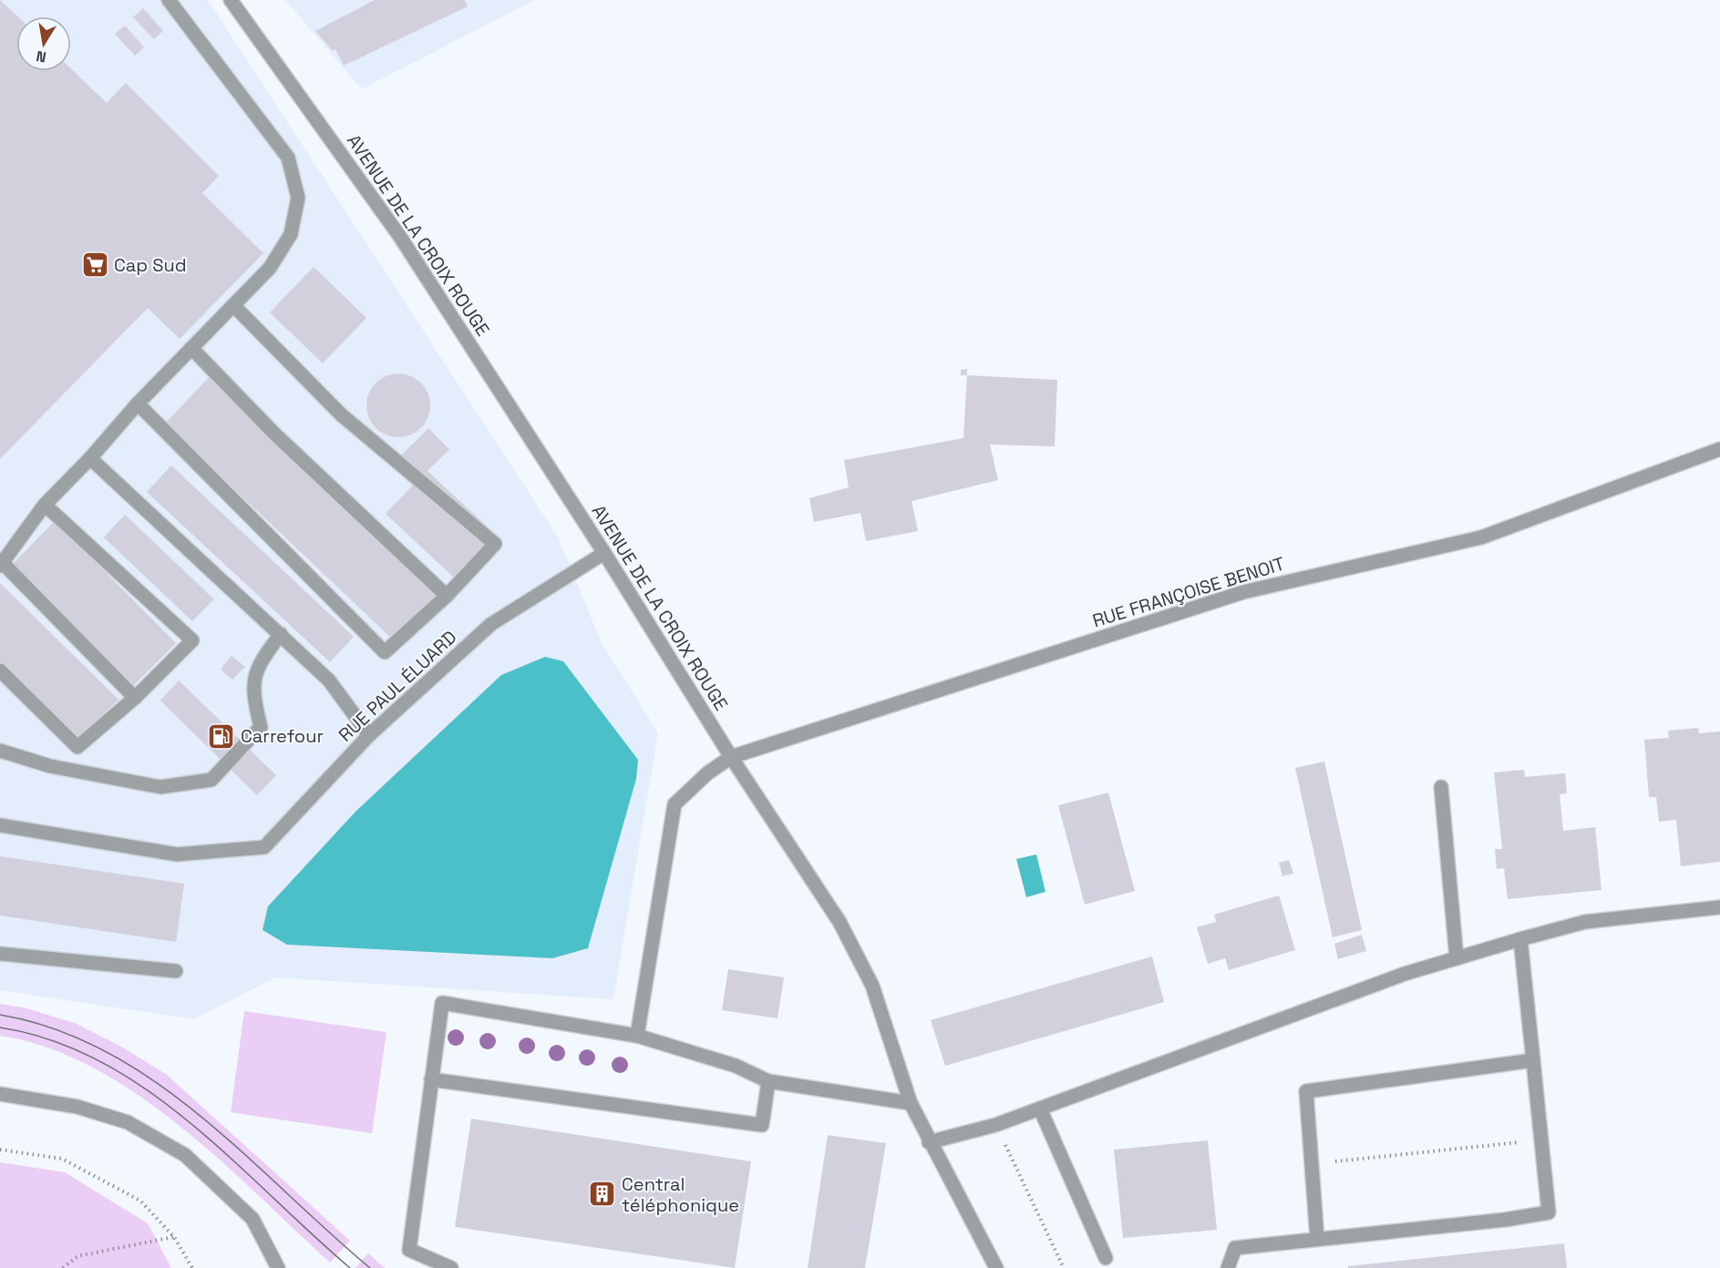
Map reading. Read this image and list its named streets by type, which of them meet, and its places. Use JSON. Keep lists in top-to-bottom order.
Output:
{
  "streets": {
    "street": ["AVENUE DE LA CROIX ROUGE", "RUE FRANÇOISE BENOIT", "RUE PAUL ÉLUARD"]
  },
  "crossings": [
    ["AVENUE DE LA CROIX ROUGE", "RUE FRANÇOISE BENOIT"],
    ["AVENUE DE LA CROIX ROUGE", "RUE PAUL ÉLUARD"]
  ],
  "places": {
    "supermarket": ["Cap Sud"],
    "fuel station": ["Carrefour"],
    "building": ["Central téléphonique"]
  },
  "north": "bottom"
}
